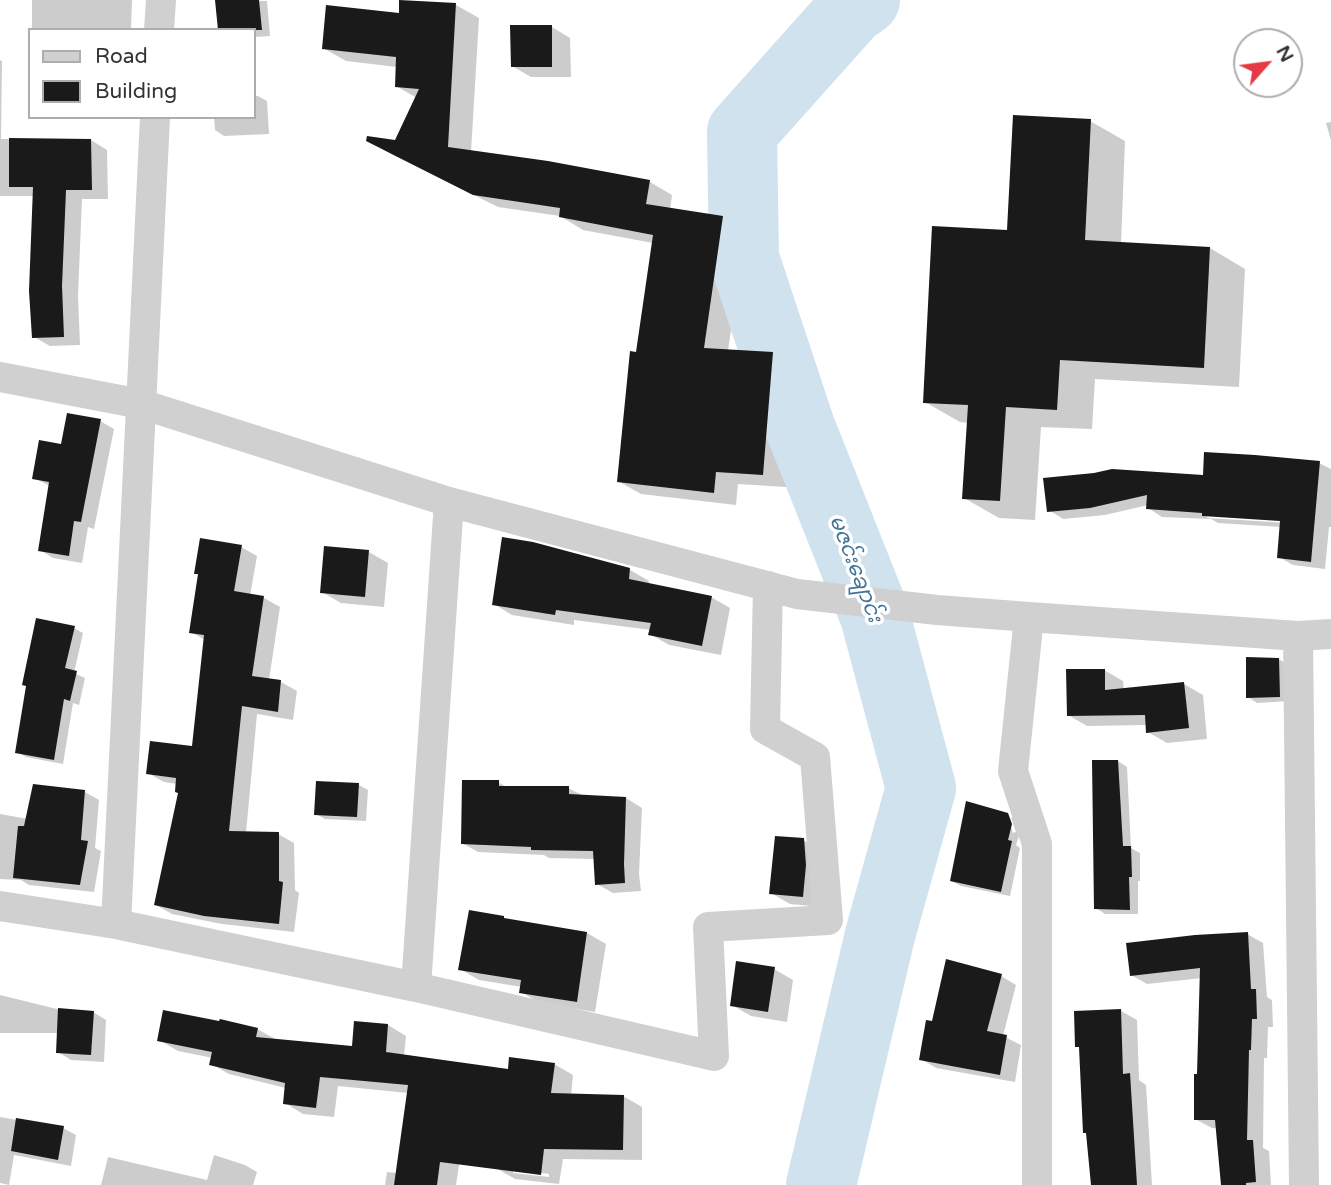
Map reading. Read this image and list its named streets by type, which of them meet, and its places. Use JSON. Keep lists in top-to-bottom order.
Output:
{
  "water": ["မဇင်းချောင်း"],
  "legend": ["Road", "Building"],
  "north": "top right"
}
